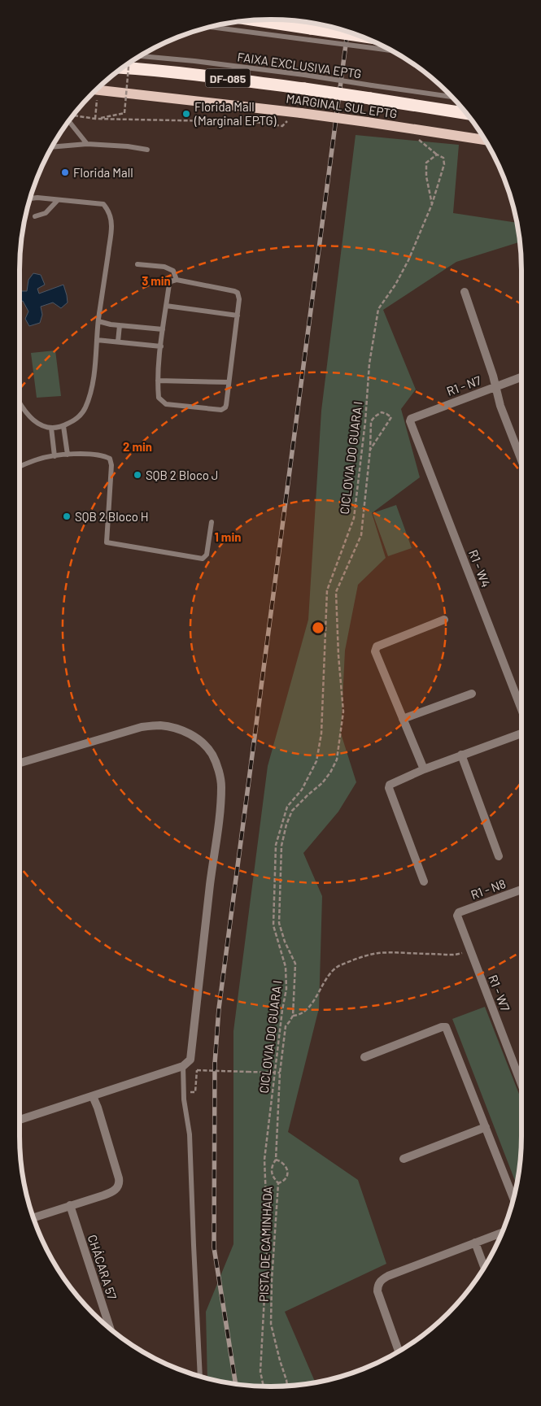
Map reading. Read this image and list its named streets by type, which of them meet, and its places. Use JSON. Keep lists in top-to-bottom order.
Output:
{
  "streets": {
    "highway": ["DF-085"],
    "main road": ["MARGINAL SUL EPTG"],
    "street": [
      "R1 - N7",
      "R1 - W4",
      "R1 - N8",
      "R1 - W7",
      "CHÁCARA 57"
    ],
    "lane": ["FAIXA EXCLUSIVA EPTG"],
    "path": ["CICLOVIA DO GUARA I", "PISTA DE CAMINHADA"]
  },
  "crossings": [
    ["R1 - N7", "R1 - W4"],
    ["R1 - N8", "R1 - W7"]
  ],
  "places": [
    "Florida Mall (Marginal EPTG)",
    "Florida Mall",
    "SQB 2 Bloco J",
    "SQB 2 Bloco H"
  ],
  "rings": ["3 min", "2 min", "1 min"]
}
